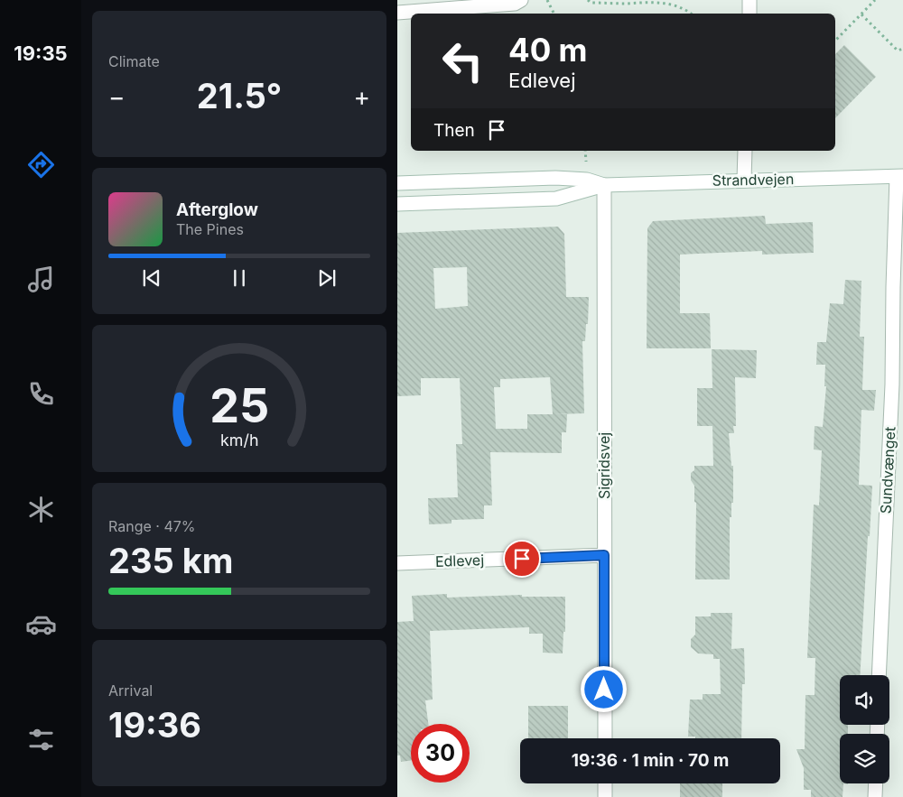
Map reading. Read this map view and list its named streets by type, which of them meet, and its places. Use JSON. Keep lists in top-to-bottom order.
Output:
{
  "streets": {
    "street": [
      "Strandvejen",
      "Sigridsvej",
      "Sundvænget",
      "Edlevej"
    ]
  },
  "crossings": [
    ["Strandvejen", "Sigridsvej"],
    ["Strandvejen", "Sundvænget"],
    ["Sigridsvej", "Edlevej"]
  ],
  "page": {
    "tabs": "19:35",
    "tile": [
      "Climate",
      ["Range · 47%", "235 km"],
      ["Arrival", "19:36"]
    ],
    "turn": ["40 m", "Edlevej"],
    "heat": ["−", "21.5°", "+"],
    "then": "Then",
    "song": ["Afterglow", "The Pines"],
    "limit": "30",
    "trip": "19:36 · 1 min · 70 m",
    "gauge": ["25", "km/h"]
  }
}
